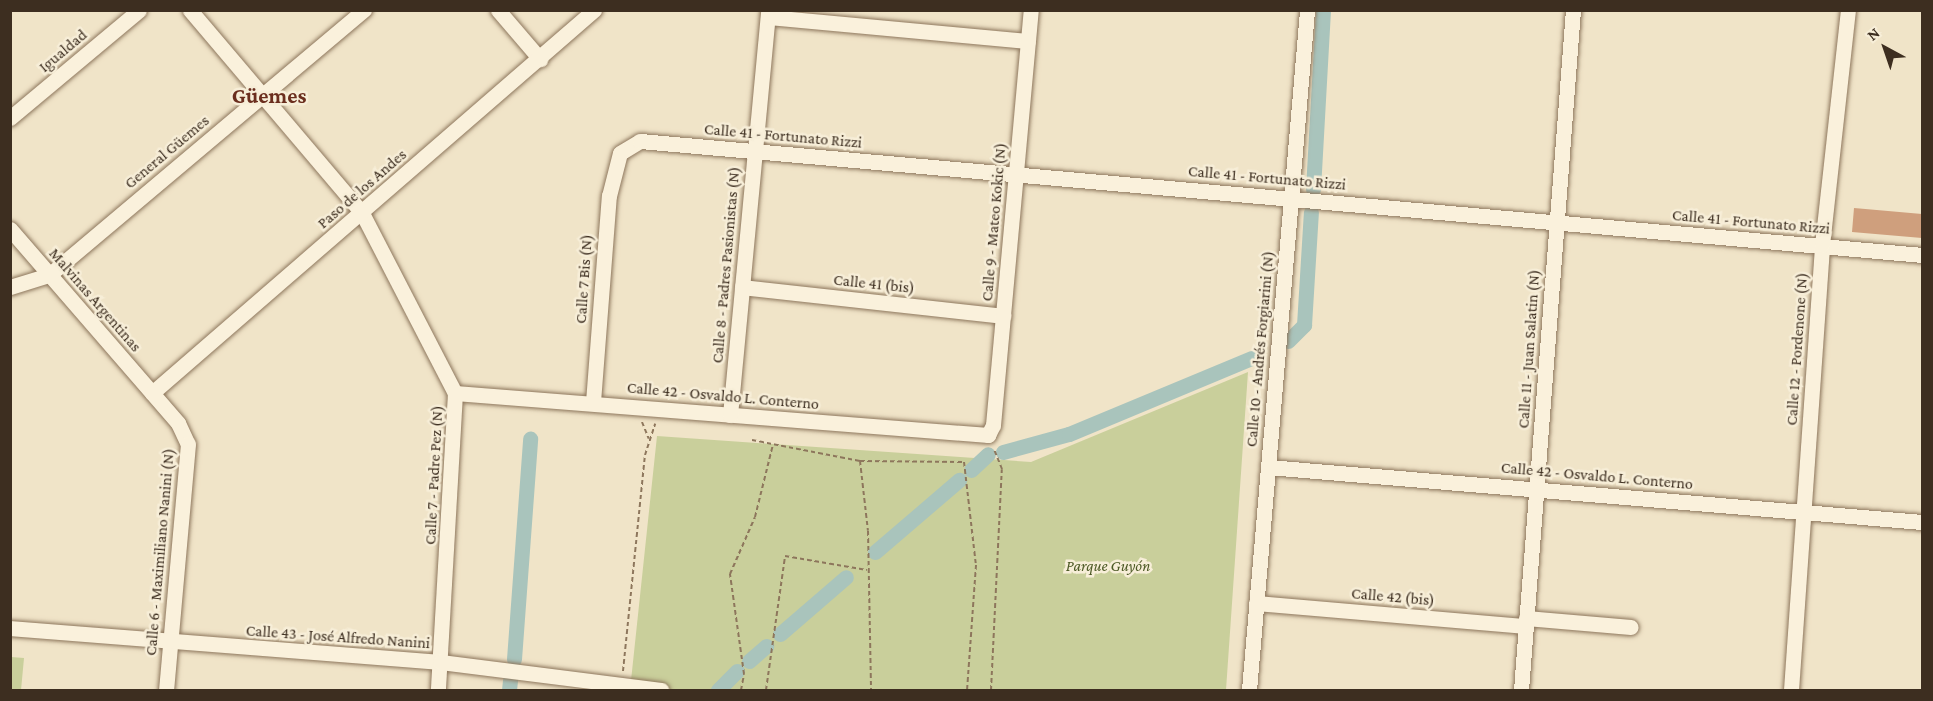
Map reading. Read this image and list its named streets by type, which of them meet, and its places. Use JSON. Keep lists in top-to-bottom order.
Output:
{
  "streets": {
    "street": [
      "Igualdad",
      "Calle 41 - Fortunato Rizzi",
      "General Güemes",
      "Paso de los Andes",
      "Calle 9 - Mateo Kokic (N)",
      "Calle 8 - Padres Pasionistas (N)",
      "Calle 7 Bis (N)",
      "Calle 41 (bis)",
      "Malvinas Argentinas",
      "Calle 10 - Andrés Forgiarini (N)",
      "Calle 11 - Juan Salatin (N)",
      "Calle 12 - Pordenone (N)",
      "Calle 42 - Osvaldo L. Conterno",
      "Calle 7 - Padre Pez (N)",
      "Calle 6 - Maximiliano Nanini (N)",
      "Calle 42 (bis)",
      "Calle 43 - José Alfredo Nanini"
    ]
  },
  "crossings": [
    ["Calle 41 - Fortunato Rizzi", "Calle 9 - Mateo Kokic (N)"],
    ["Calle 41 - Fortunato Rizzi", "Calle 8 - Padres Pasionistas (N)"],
    ["Calle 41 - Fortunato Rizzi", "Calle 7 Bis (N)"],
    ["Calle 41 - Fortunato Rizzi", "Calle 10 - Andrés Forgiarini (N)"],
    ["Calle 41 - Fortunato Rizzi", "Calle 11 - Juan Salatin (N)"],
    ["Calle 41 - Fortunato Rizzi", "Calle 12 - Pordenone (N)"],
    ["General Güemes", "Malvinas Argentinas"],
    ["General Güemes", "Calle 7 - Padre Pez (N)"],
    ["Paso de los Andes", "Malvinas Argentinas"],
    ["Paso de los Andes", "Calle 7 - Padre Pez (N)"],
    ["Paso de los Andes", "Calle 6 - Maximiliano Nanini (N)"],
    ["Calle 9 - Mateo Kokic (N)", "Calle 41 (bis)"],
    ["Calle 9 - Mateo Kokic (N)", "Calle 42 - Osvaldo L. Conterno"],
    ["Calle 8 - Padres Pasionistas (N)", "Calle 41 (bis)"],
    ["Calle 8 - Padres Pasionistas (N)", "Calle 42 - Osvaldo L. Conterno"],
    ["Calle 7 Bis (N)", "Calle 42 - Osvaldo L. Conterno"],
    ["Malvinas Argentinas", "Calle 6 - Maximiliano Nanini (N)"],
    ["Calle 10 - Andrés Forgiarini (N)", "Calle 42 - Osvaldo L. Conterno"],
    ["Calle 10 - Andrés Forgiarini (N)", "Calle 42 (bis)"],
    ["Calle 11 - Juan Salatin (N)", "Calle 42 - Osvaldo L. Conterno"],
    ["Calle 11 - Juan Salatin (N)", "Calle 42 (bis)"],
    ["Calle 12 - Pordenone (N)", "Calle 42 - Osvaldo L. Conterno"],
    ["Calle 42 - Osvaldo L. Conterno", "Calle 7 - Padre Pez (N)"],
    ["Calle 7 - Padre Pez (N)", "Calle 43 - José Alfredo Nanini"],
    ["Calle 6 - Maximiliano Nanini (N)", "Calle 43 - José Alfredo Nanini"]
  ],
  "districts": ["Güemes"],
  "parks": ["Parque Guyón"],
  "north": "top left"
}
